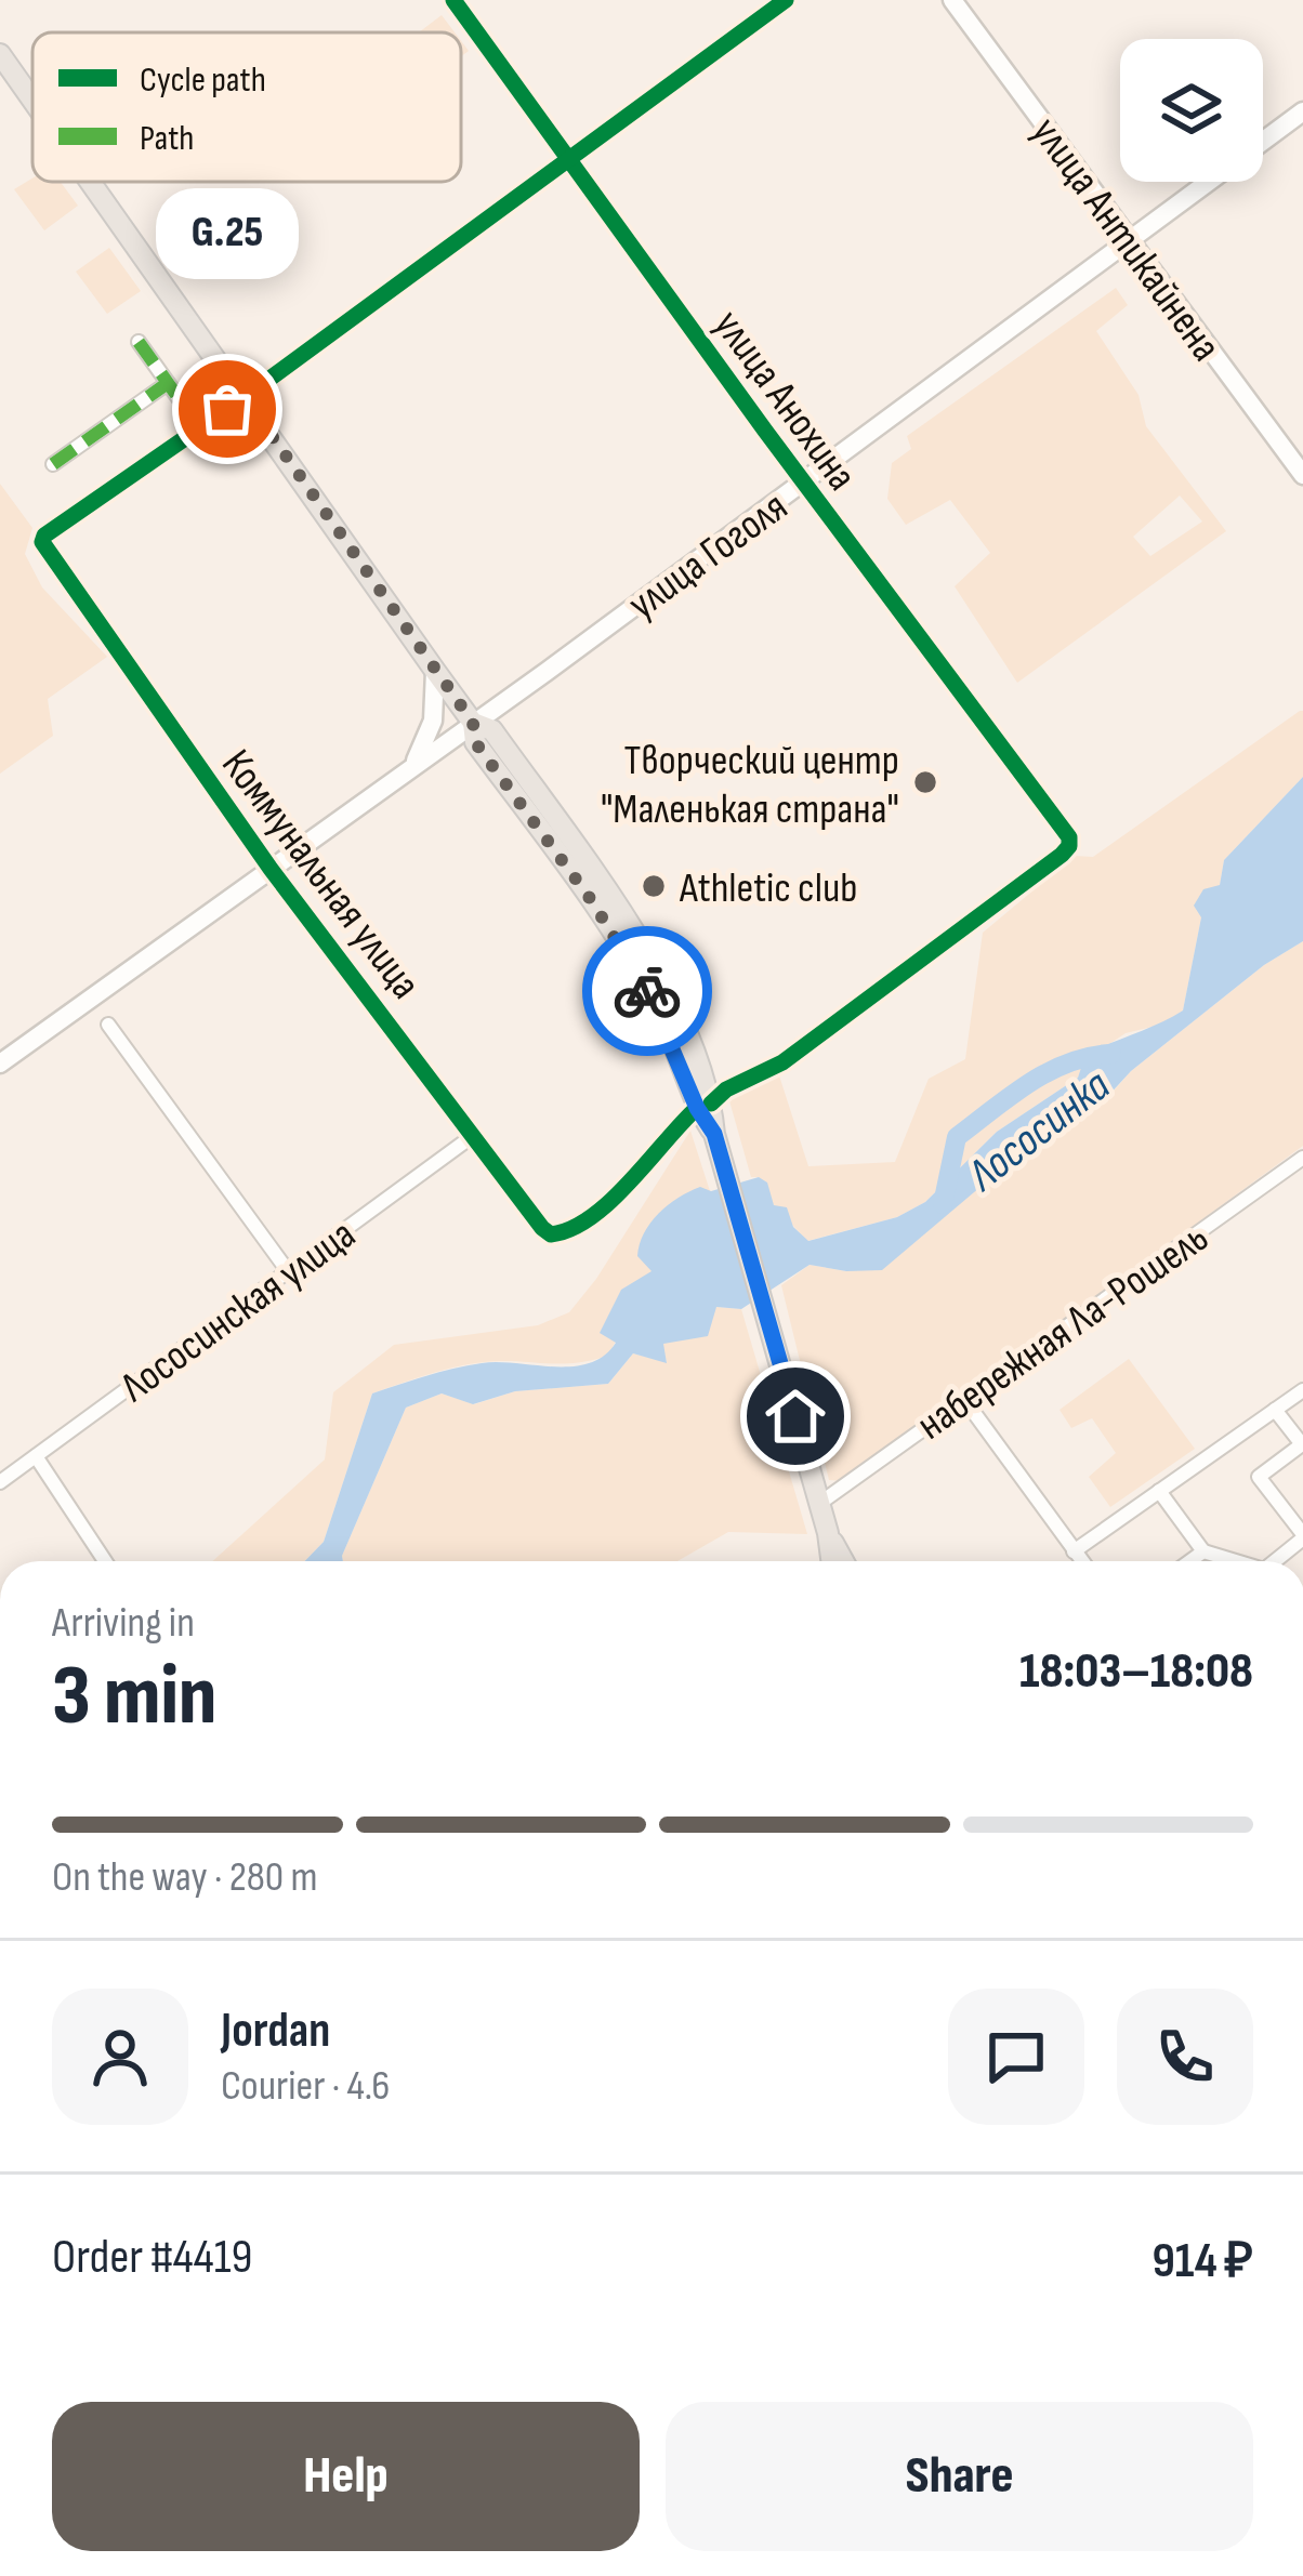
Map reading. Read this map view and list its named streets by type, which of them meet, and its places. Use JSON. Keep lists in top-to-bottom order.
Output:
{
  "streets": {
    "main road": ["улица Антикайнена", "улица Гоголя"],
    "street": [
      "улица Анохина",
      "Коммунальная улица",
      "Лососинская улица",
      "набережная Ла-Рошель"
    ]
  },
  "crossings": [
    ["улица Антикайнена", "улица Гоголя"],
    ["улица Анохина", "улица Гоголя"],
    ["улица Анохина", "Коммунальная улица"],
    ["улица Гоголя", "Коммунальная улица"],
    ["Коммунальная улица", "Лососинская улица"]
  ],
  "water": ["Лососинка"],
  "places": ["G.25", "Творческий центр \"Маленькая страна\"", "Athletic club"],
  "legend": ["Cycle path", "Path"],
  "page": {
    "bubble": "G.25",
    "heading": ["3 min", "Arriving in", "18:03–18:08"],
    "panel": [
      "Jordan",
      "Courier · 4.6",
      "Order #4419",
      "914 ₽"
    ],
    "bar": "On the way · 280 m",
    "buttons": ["Help", "Share"]
  }
}
